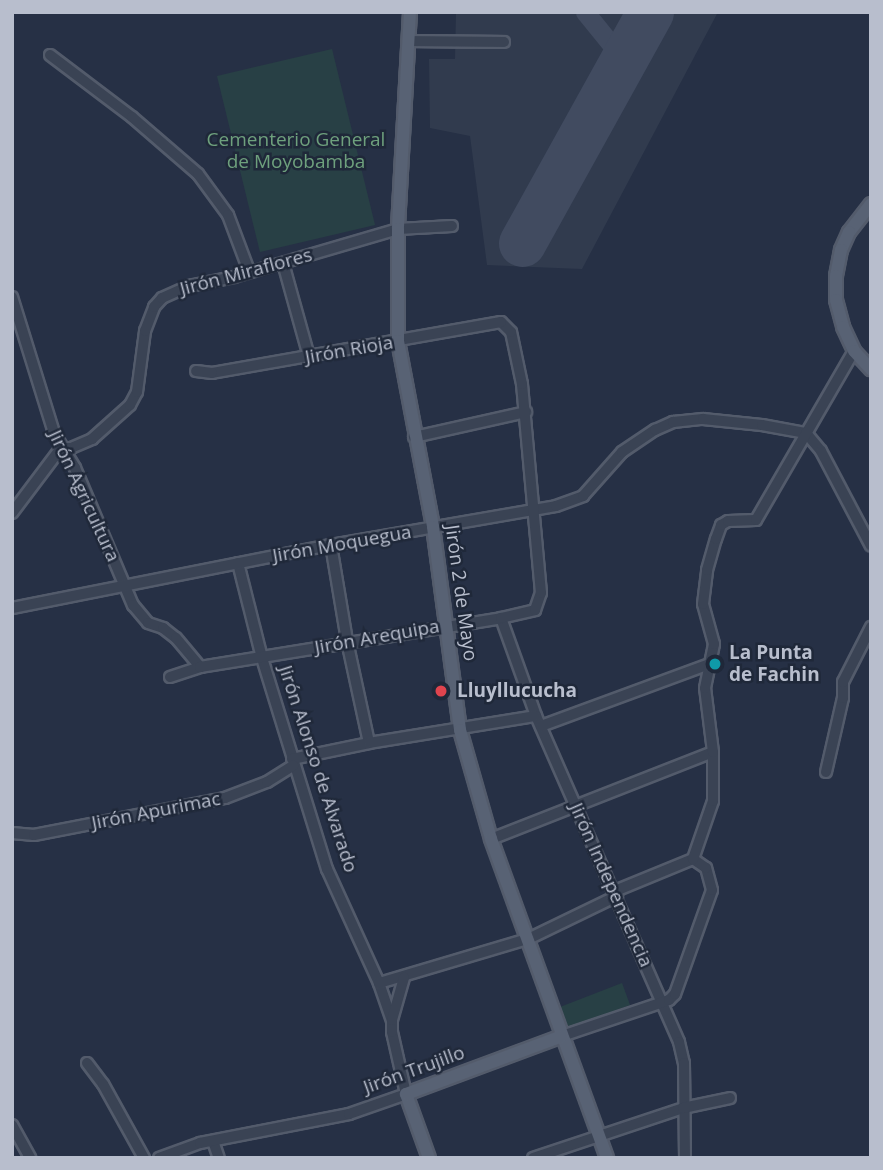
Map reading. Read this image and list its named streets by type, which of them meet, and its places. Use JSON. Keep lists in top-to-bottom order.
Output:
{
  "streets": {
    "main road": ["Jirón 2 de Mayo", "Jirón Alonso de Alvarado", "Jirón Trujillo"],
    "street": [
      "Jirón Miraflores",
      "Jirón Rioja",
      "Jirón Agricultura",
      "Jirón Moquegua",
      "Jirón Arequipa",
      "Jirón Apurimac",
      "Jirón Independencia"
    ]
  },
  "crossings": [
    ["Jirón Miraflores", "Jirón Agricultura"],
    ["Jirón Miraflores", "Jirón 2 de Mayo"],
    ["Jirón Rioja", "Jirón 2 de Mayo"],
    ["Jirón Agricultura", "Jirón Moquegua"],
    ["Jirón Agricultura", "Jirón Arequipa"],
    ["Jirón Moquegua", "Jirón 2 de Mayo"],
    ["Jirón Moquegua", "Jirón Arequipa"],
    ["Jirón Moquegua", "Jirón Alonso de Alvarado"],
    ["Jirón 2 de Mayo", "Jirón Arequipa"],
    ["Jirón 2 de Mayo", "Jirón Apurimac"],
    ["Jirón 2 de Mayo", "Jirón Trujillo"],
    ["Jirón Arequipa", "Jirón Alonso de Alvarado"],
    ["Jirón Arequipa", "Jirón Independencia"],
    ["Jirón Alonso de Alvarado", "Jirón Apurimac"],
    ["Jirón Alonso de Alvarado", "Jirón Trujillo"],
    ["Jirón Apurimac", "Jirón Independencia"],
    ["Jirón Independencia", "Jirón Trujillo"]
  ],
  "parks": ["Cementerio General de Moyobamba"],
  "places": ["La Punta de Fachin", "Lluyllucucha"]
}
